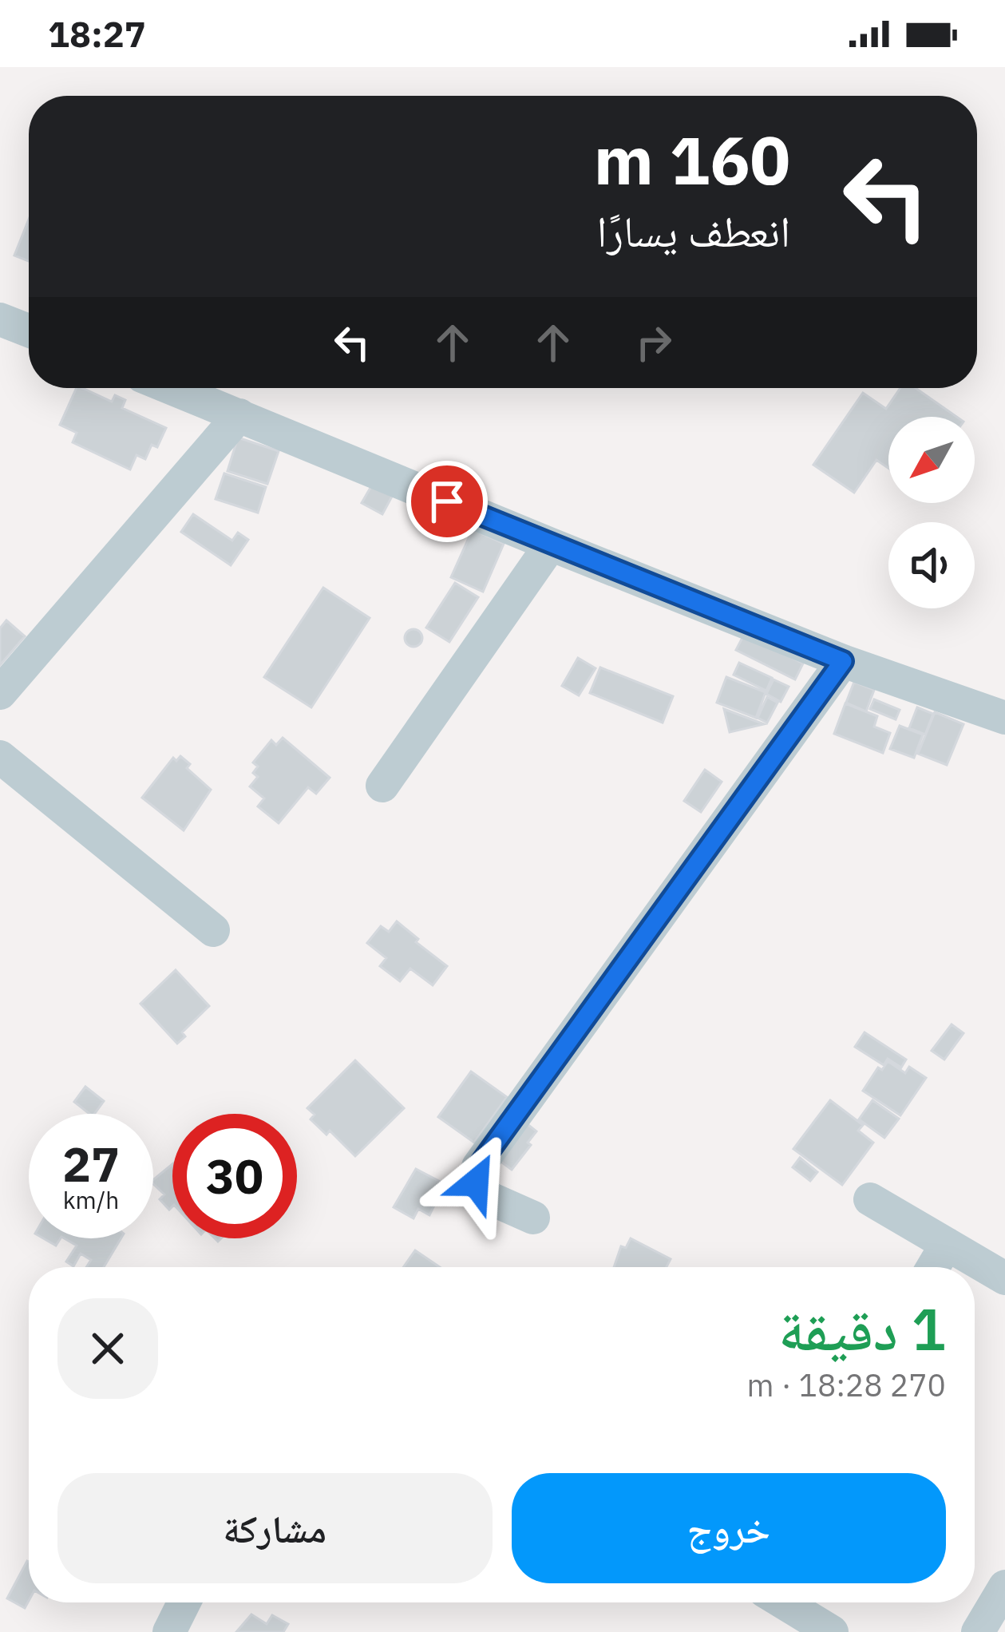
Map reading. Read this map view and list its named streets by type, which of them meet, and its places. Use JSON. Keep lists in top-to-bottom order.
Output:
{
  "north": "bottom left",
  "page": {
    "status": "18:27",
    "turn": ["160 m", "انعطف يسارًا"],
    "speed": "27 km/h",
    "limit": "30",
    "heading": ["1 دقيقة", "270 m · 18:28"],
    "buttons": ["خروج", "مشاركة"]
  }
}
